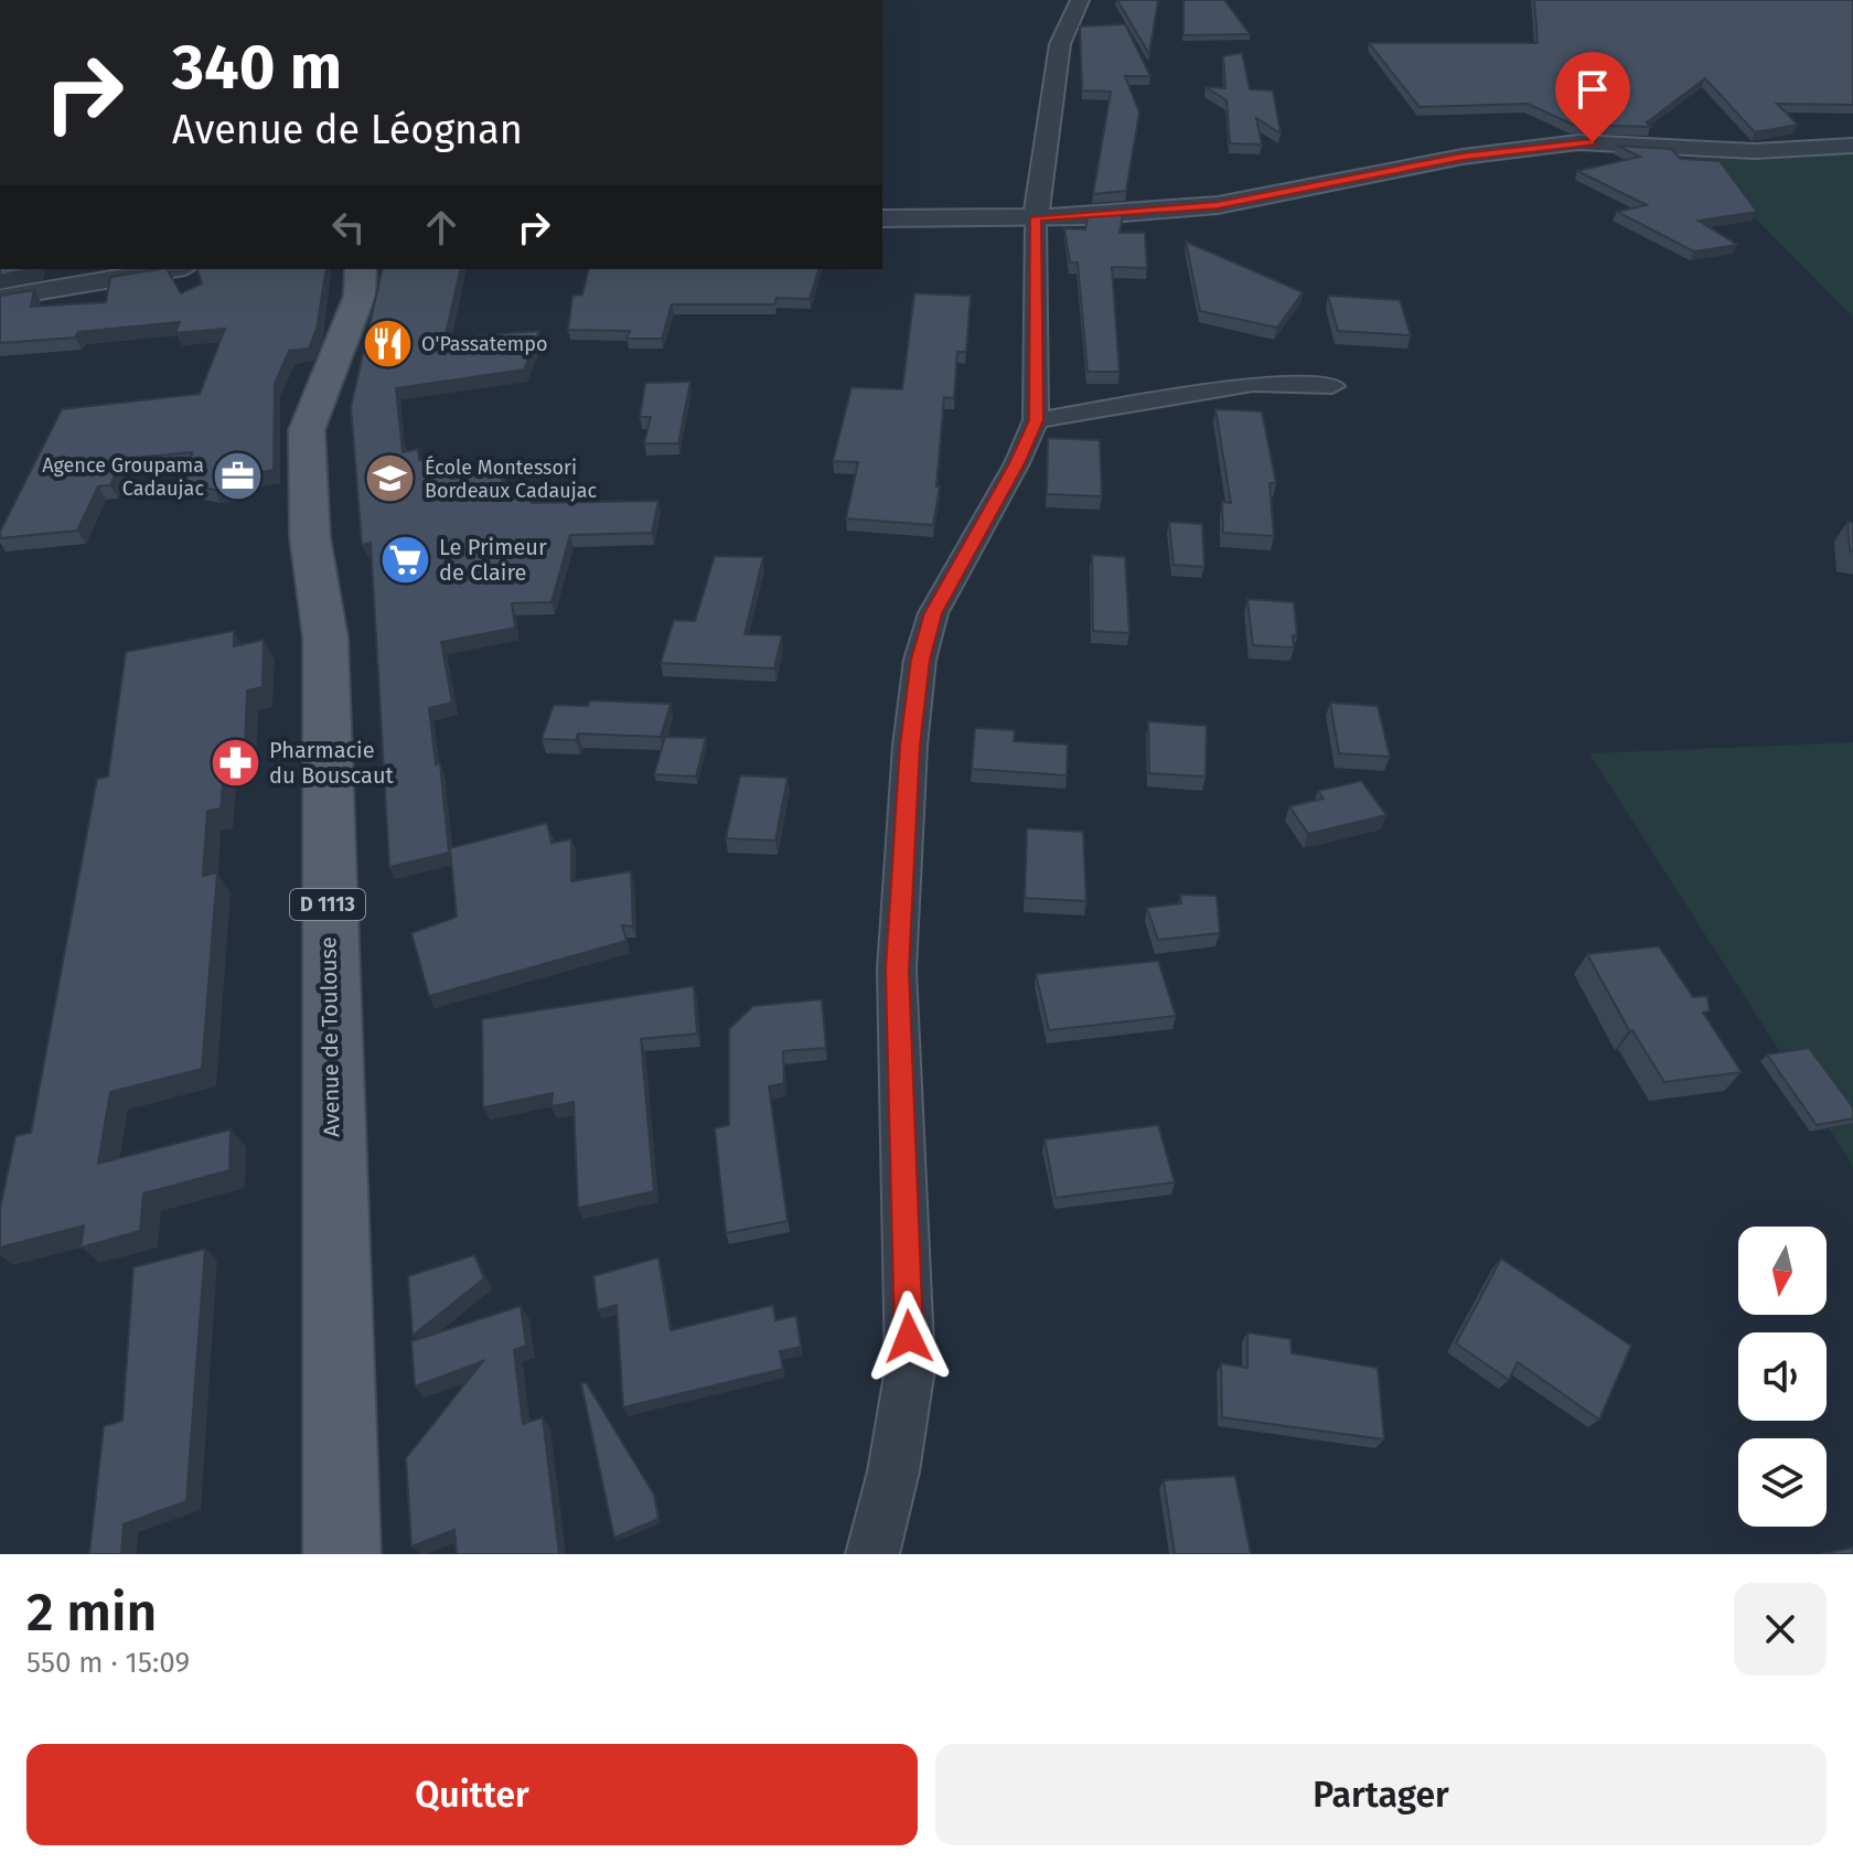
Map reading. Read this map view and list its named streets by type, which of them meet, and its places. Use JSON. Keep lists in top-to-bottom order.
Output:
{
  "streets": {
    "main road": ["D 1113", "Avenue de Toulouse"]
  },
  "places": {
    "restaurant": ["O'Passatempo"],
    "office": ["Agence Groupama Cadaujac"],
    "school or university": ["École Montessori Bordeaux Cadaujac"],
    "supermarket": ["Le Primeur de Claire"],
    "pharmacy": ["Pharmacie du Bouscaut"]
  },
  "north": "bottom",
  "page": {
    "turn": ["340 m", "Avenue de Léognan"],
    "heading": ["2 min", "550 m · 15:09"],
    "buttons": ["Quitter", "Partager"]
  }
}
